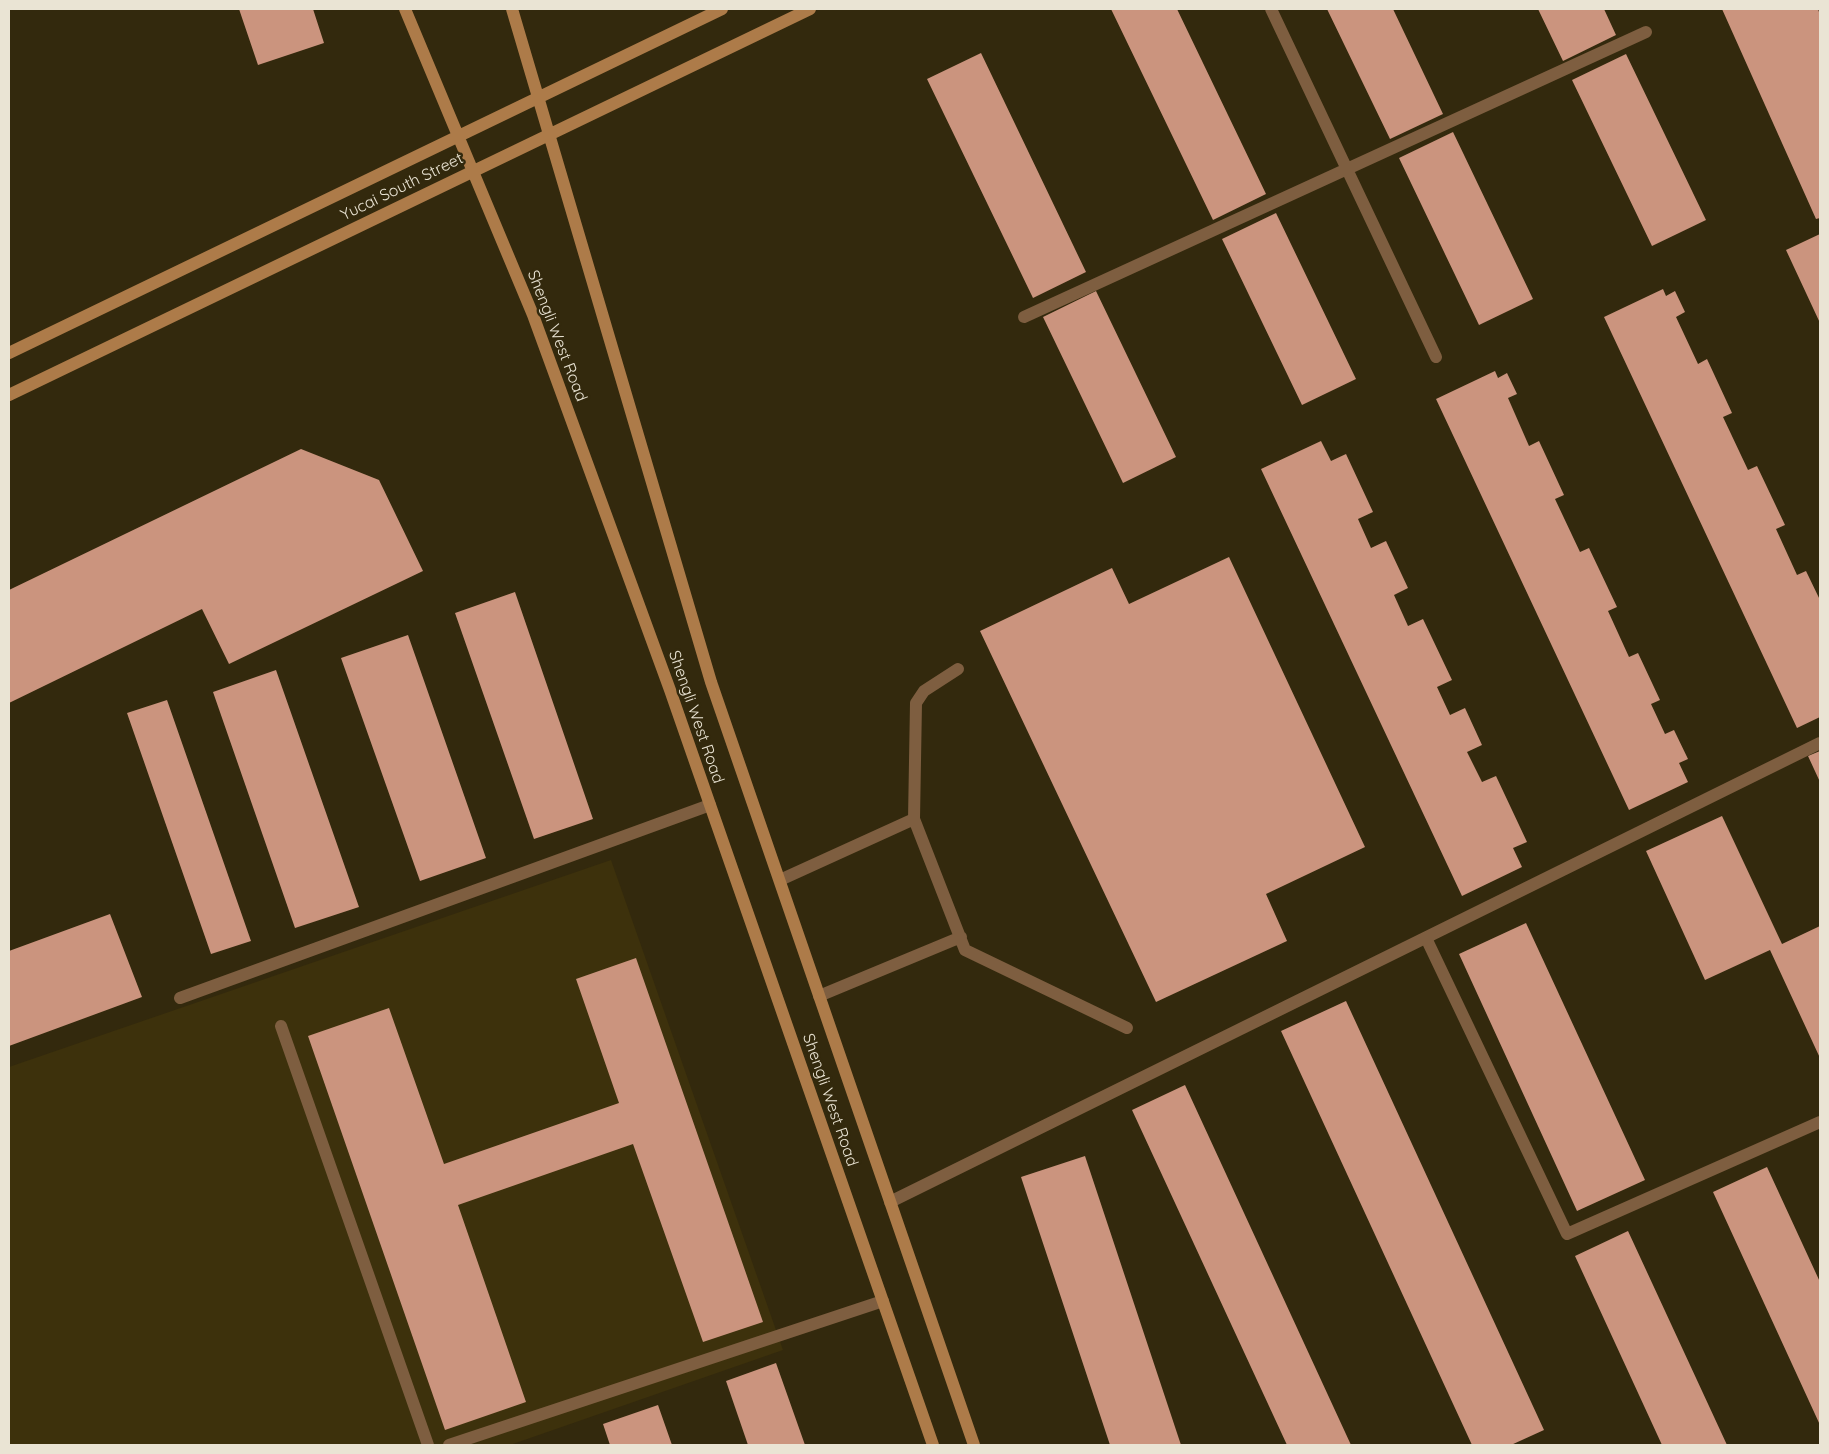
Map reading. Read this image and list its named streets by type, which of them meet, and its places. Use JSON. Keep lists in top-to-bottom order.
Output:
{
  "streets": {
    "main road": ["Yucai South Street", "Shengli West Road"]
  },
  "crossings": [
    ["Yucai South Street", "Shengli West Road"]
  ]
}
